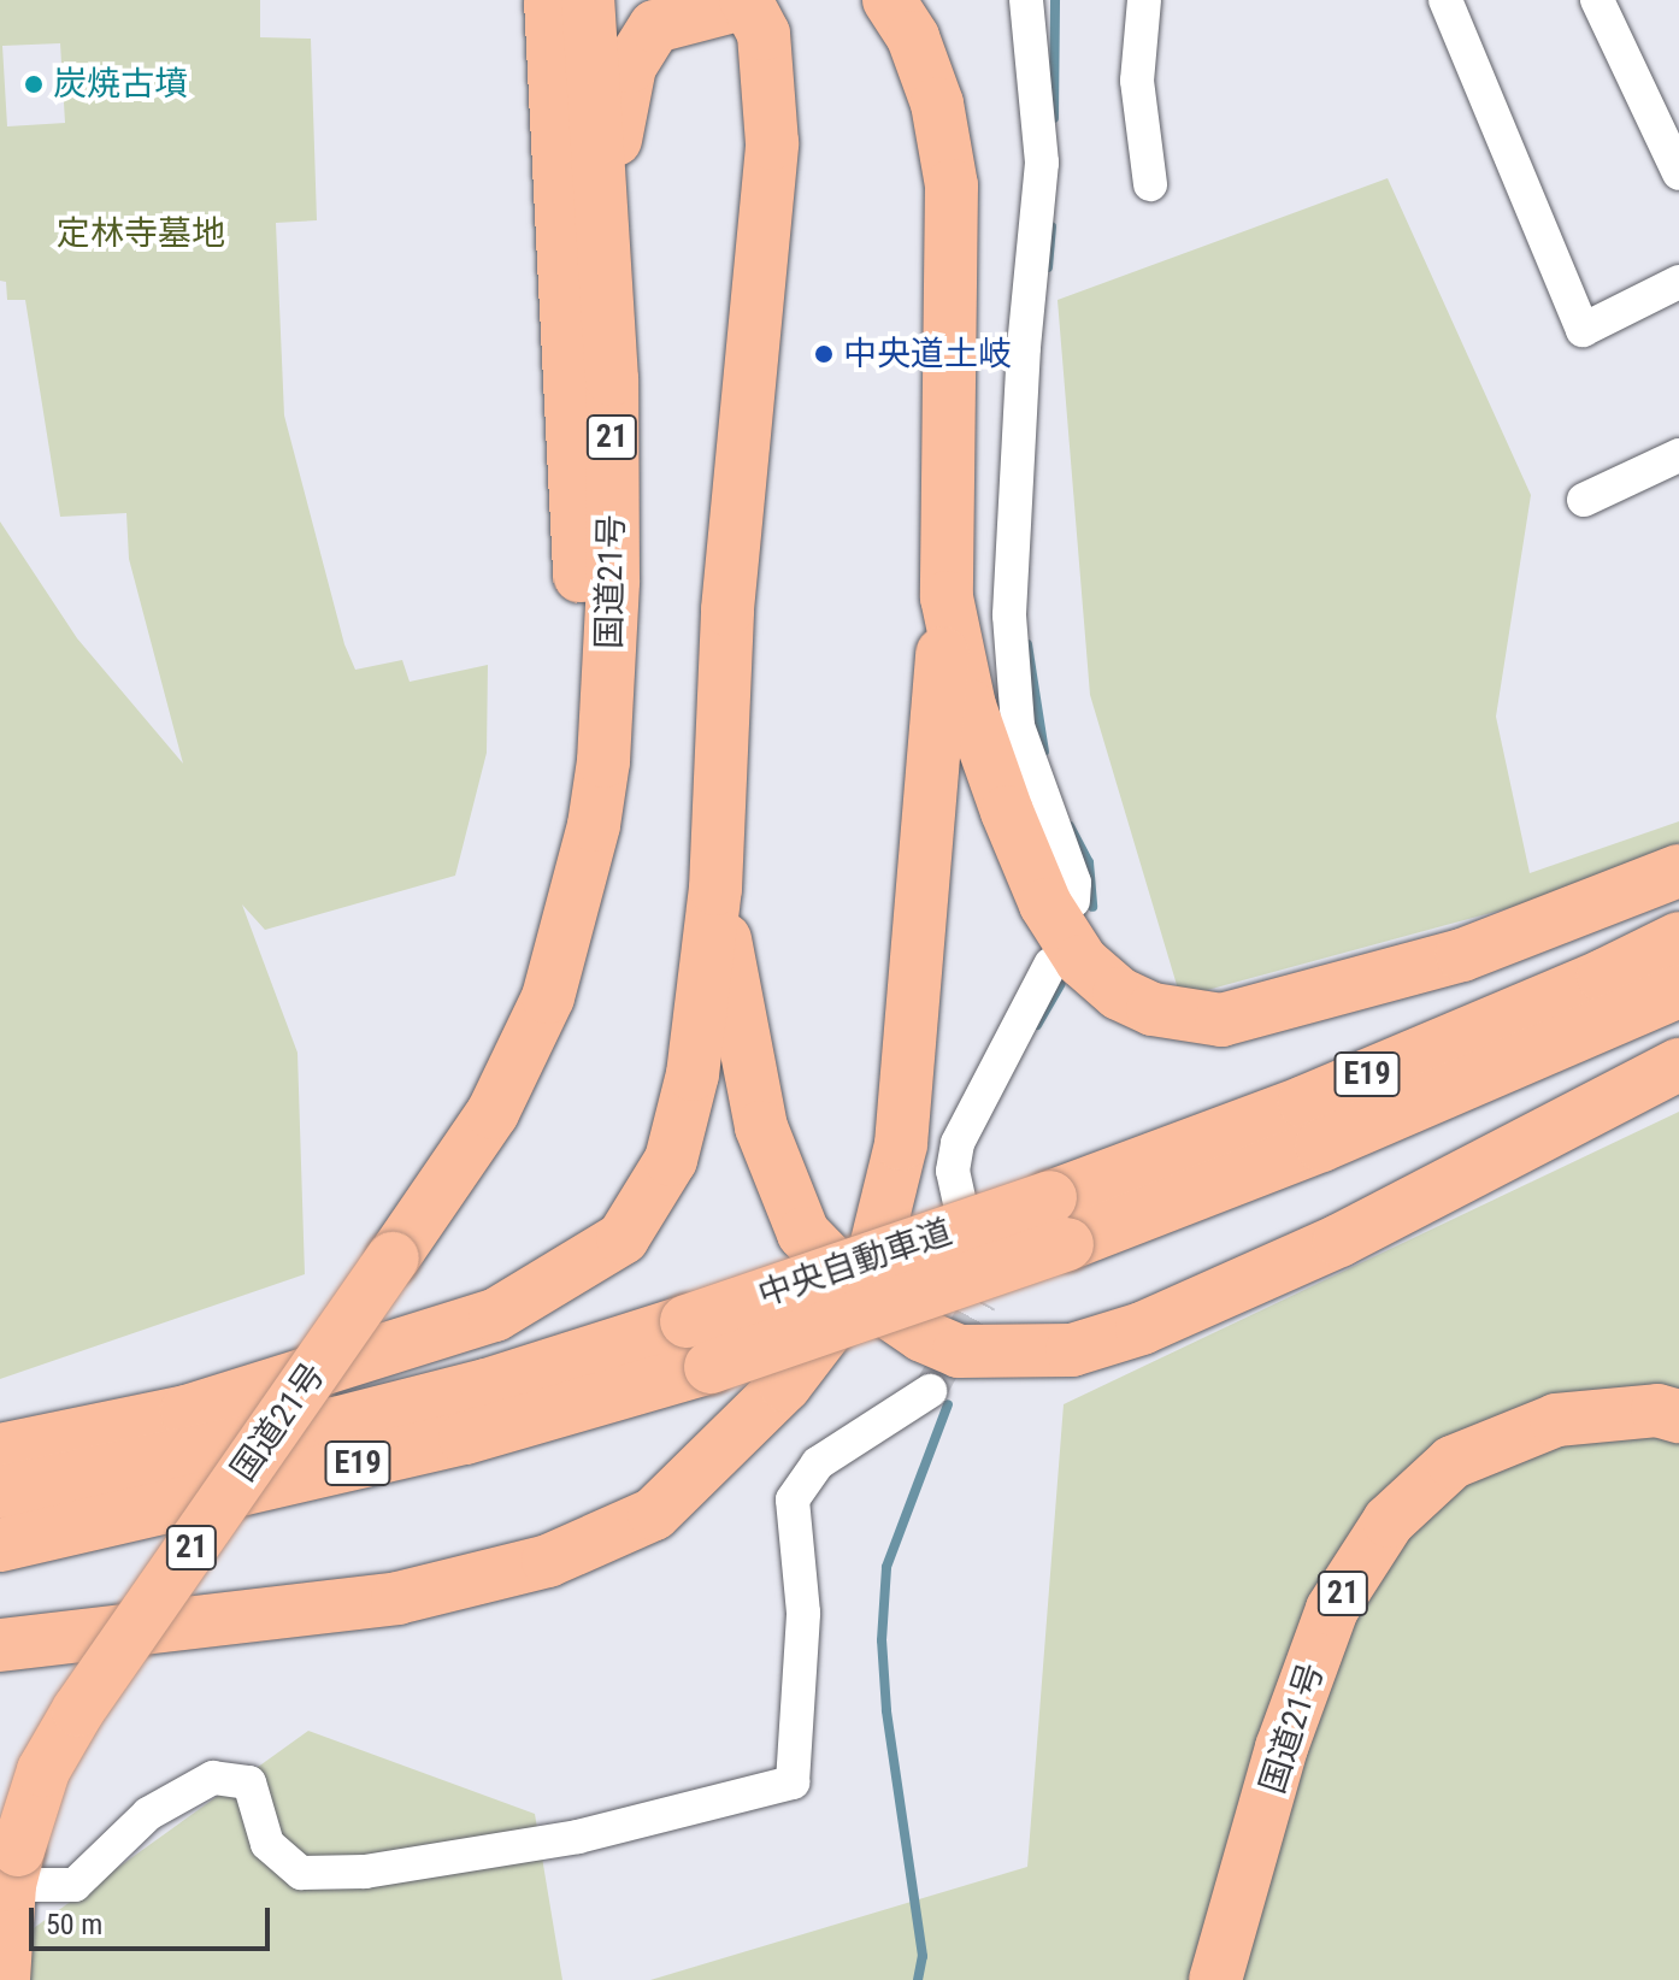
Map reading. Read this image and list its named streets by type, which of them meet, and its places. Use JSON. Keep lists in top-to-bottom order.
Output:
{
  "streets": {
    "highway": [
      "21",
      "国道21号",
      "E19",
      "中央自動車道"
    ]
  },
  "parks": ["定林寺墓地"],
  "places": ["炭焼古墳", "中央道土岐"],
  "scale_bar": "50 m"
}
